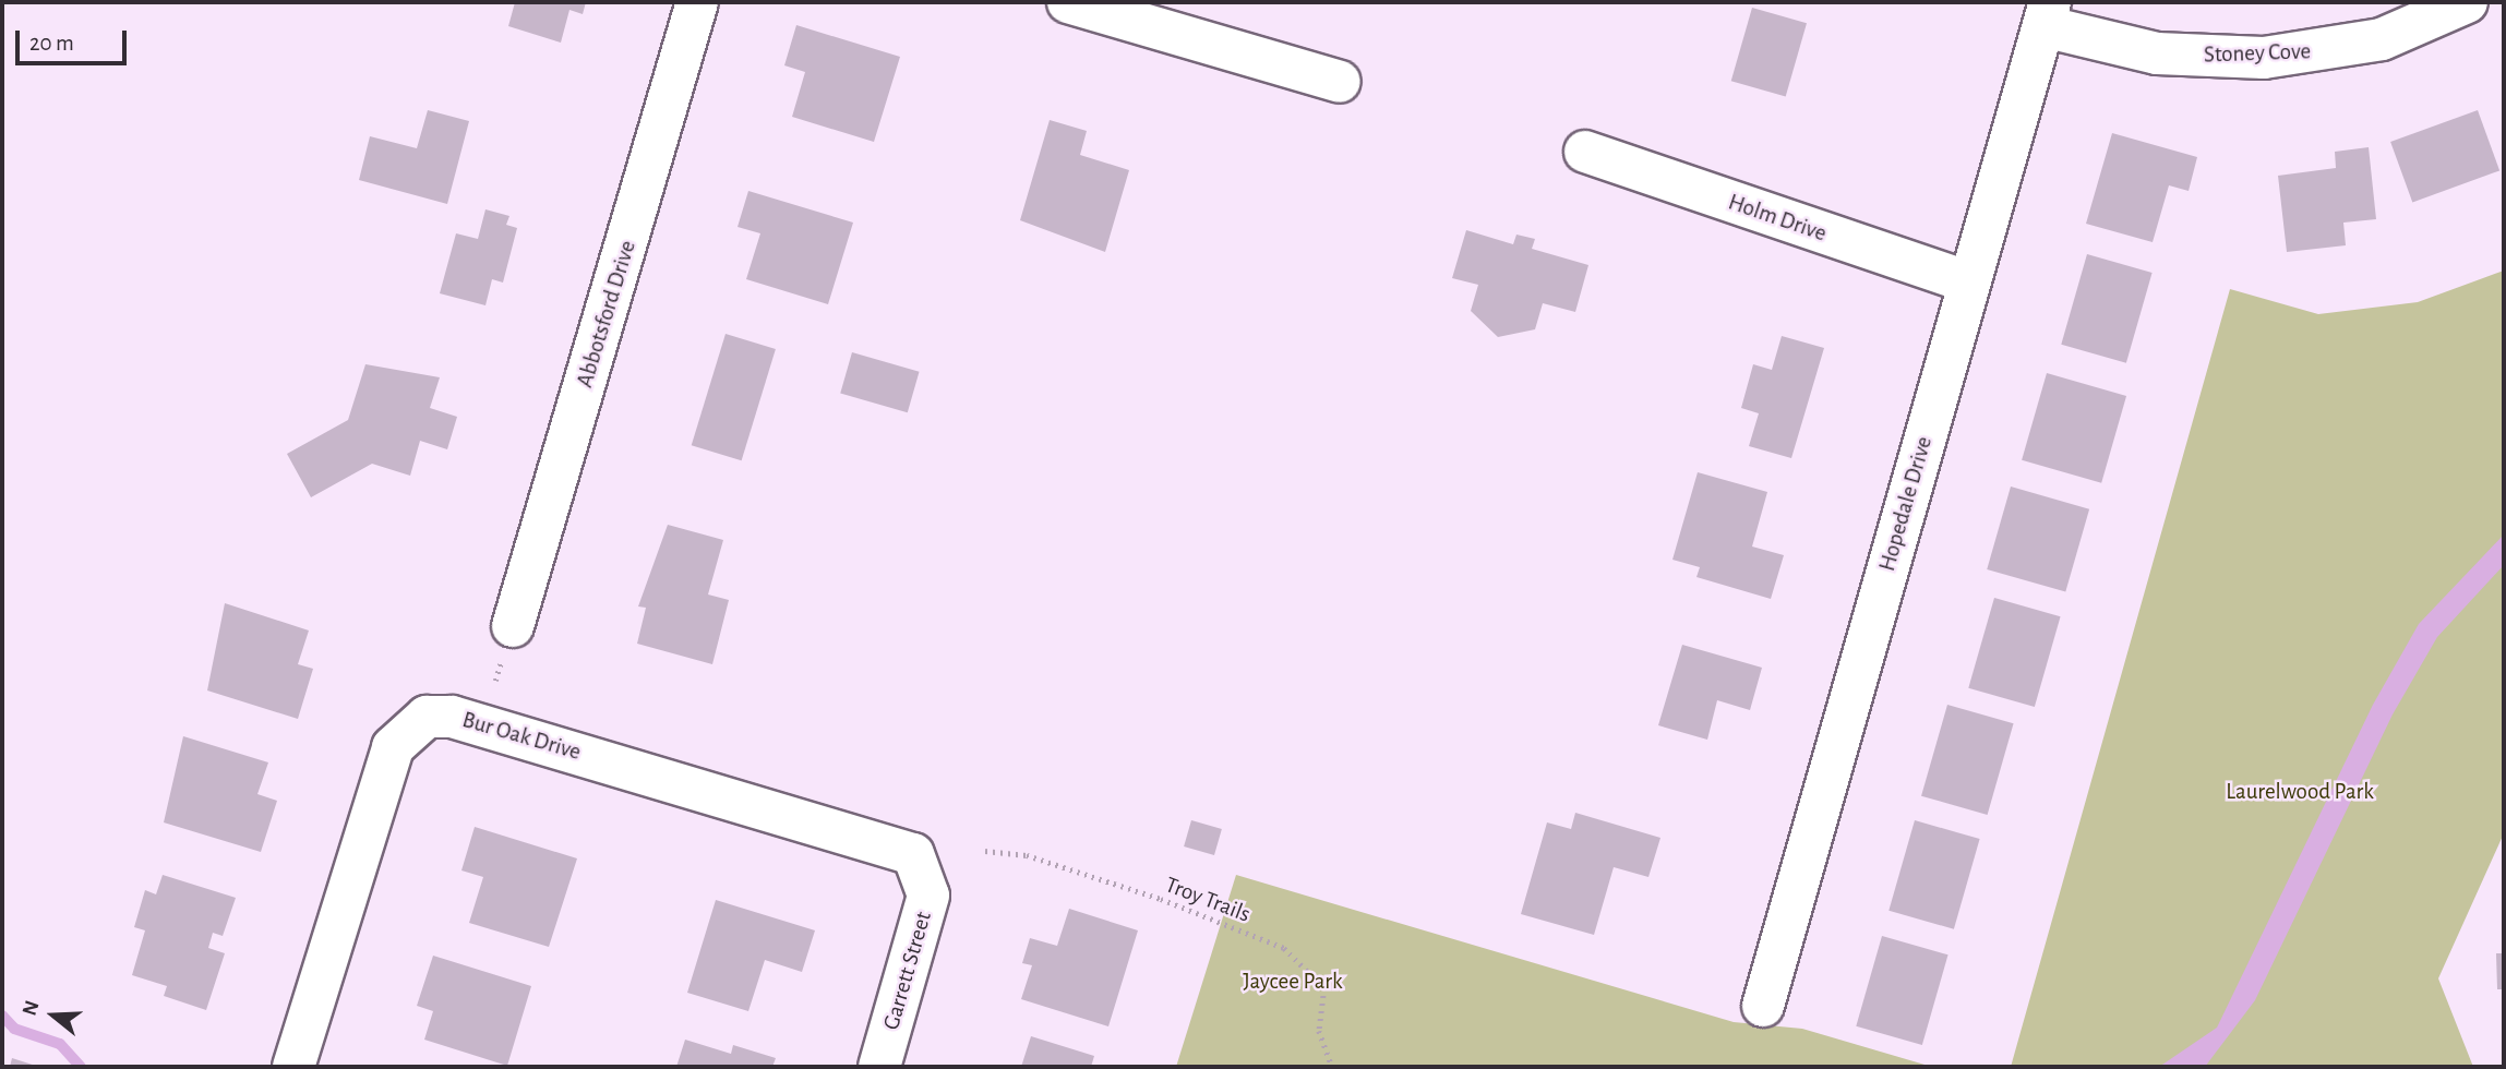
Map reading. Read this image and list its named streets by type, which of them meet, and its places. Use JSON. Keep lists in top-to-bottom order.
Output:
{
  "streets": {
    "street": [
      "Stoney Cove",
      "Holm Drive",
      "Abbotsford Drive",
      "Hopedale Drive",
      "Bur Oak Drive",
      "Garrett Street"
    ],
    "path": ["Troy Trails"]
  },
  "crossings": [
    ["Stoney Cove", "Hopedale Drive"],
    ["Holm Drive", "Hopedale Drive"],
    ["Bur Oak Drive", "Garrett Street"]
  ],
  "parks": ["Laurelwood Park", "Jaycee Park"],
  "scale_bar": "20 m",
  "north": "left"
}
